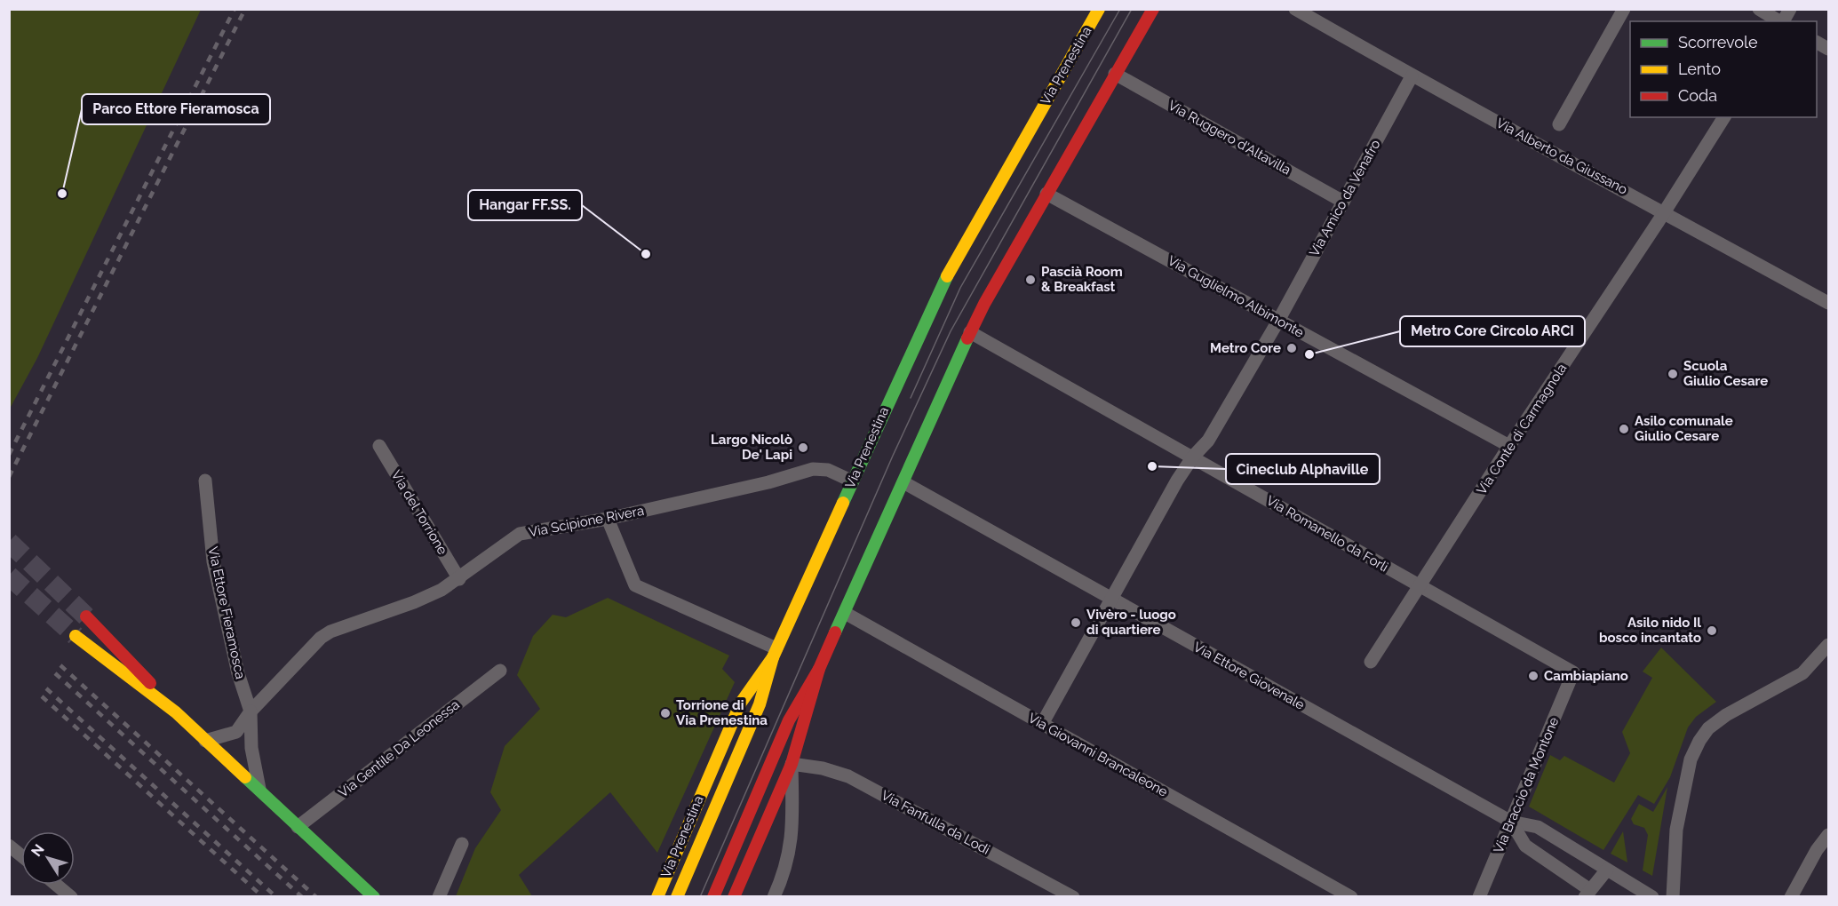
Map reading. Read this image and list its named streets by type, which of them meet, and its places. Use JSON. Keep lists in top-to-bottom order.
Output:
{
  "streets": {
    "main road": ["Via Prenestina"],
    "street": [
      "Via Ruggero d'Altavilla",
      "Via Alberto da Giussano",
      "Via Amico da Venafro",
      "Via Guglielmo Albimonte",
      "Via Conte di Carmagnola",
      "Via del Torrione",
      "Via Scipione Rivera",
      "Via Romanello da Forlì",
      "Via Ettore Fieramosca",
      "Via Ettore Giovenale",
      "Via Gentile Da Leonessa",
      "Via Giovanni Brancaleone",
      "Via Braccio da Montone",
      "Via Fanfulla da Lodi"
    ]
  },
  "crossings": [
    ["Via Prenestina", "Via Scipione Rivera"],
    ["Via Ruggero d'Altavilla", "Via Amico da Venafro"],
    ["Via Alberto da Giussano", "Via Amico da Venafro"],
    ["Via Alberto da Giussano", "Via Conte di Carmagnola"],
    ["Via Amico da Venafro", "Via Guglielmo Albimonte"],
    ["Via Amico da Venafro", "Via Romanello da Forlì"],
    ["Via Amico da Venafro", "Via Ettore Giovenale"],
    ["Via Amico da Venafro", "Via Giovanni Brancaleone"],
    ["Via Guglielmo Albimonte", "Via Conte di Carmagnola"],
    ["Via Conte di Carmagnola", "Via Romanello da Forlì"],
    ["Via del Torrione", "Via Scipione Rivera"],
    ["Via Scipione Rivera", "Via Ettore Fieramosca"],
    ["Via Romanello da Forlì", "Via Braccio da Montone"],
    ["Via Ettore Giovenale", "Via Braccio da Montone"]
  ],
  "places": [
    "Parco Ettore Fieramosca",
    "Hangar FF.SS.",
    "Pascià Room & Breakfast",
    "Metro Core",
    "Metro Core Circolo ARCI",
    "Scuola Giulio Cesare",
    "Asilo comunale Giulio Cesare",
    "Largo Nicolò De' Lapi",
    "Cineclub Alphaville",
    "Vivèro - luogo di quartiere",
    "Asilo nido Il bosco incantato",
    "Cambiapiano",
    "Torrione di Via Prenestina"
  ],
  "legend": ["Scorrevole", "Lento", "Coda"],
  "north": "top left"
}
